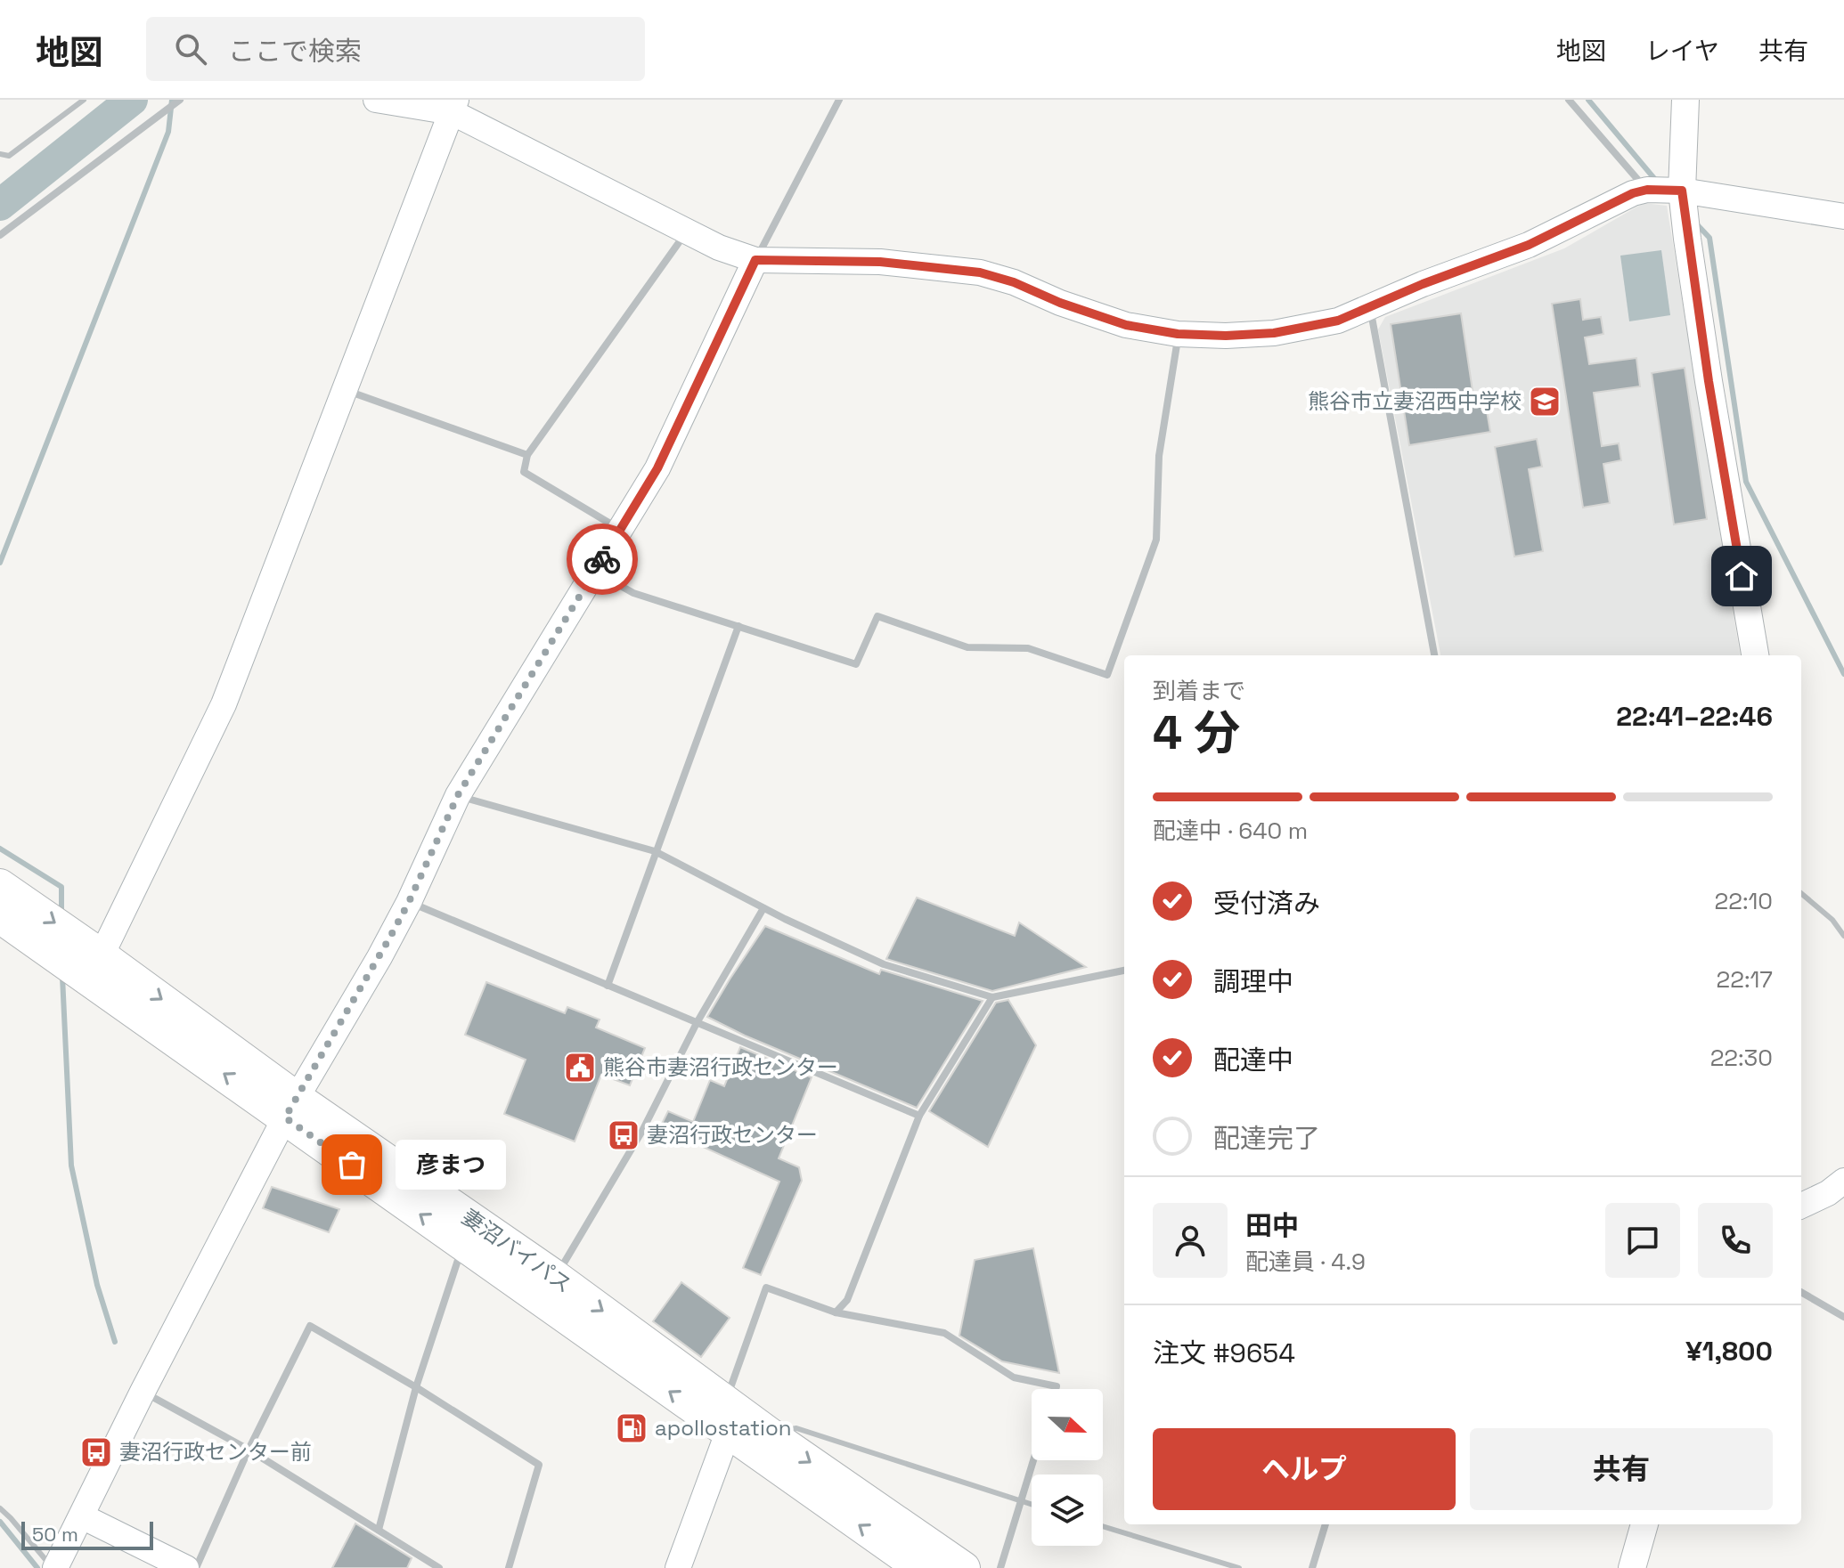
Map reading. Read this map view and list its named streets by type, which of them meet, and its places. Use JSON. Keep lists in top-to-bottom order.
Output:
{
  "streets": {
    "highway": ["妻沼バイパス"]
  },
  "places": {
    "school or university": ["熊谷市立妻沼西中学校"],
    "public building": ["熊谷市妻沼行政センター"],
    "bus stop": ["妻沼行政センター", "妻沼行政センター前"],
    "other": ["彦まつ"],
    "fuel station": ["apollostation"]
  },
  "scale_bar": "50 m",
  "north": "right",
  "page": {
    "header": "地図",
    "search": "ここで検索",
    "nav": ["地図", "レイヤ", "共有"],
    "heading": ["4 分", "到着まで", "22:41–22:46"],
    "panel": [
      "田中",
      "配達員 · 4.9",
      "注文 #9654",
      "¥1,800"
    ],
    "bar": "配達中 · 640 m",
    "list": [
      ["受付済み", "22:10"],
      ["調理中", "22:17"],
      ["配達中", "22:30"],
      "配達完了"
    ],
    "bubble": "彦まつ",
    "buttons": ["ヘルプ", "共有"],
    "scale": "50 m"
  }
}
